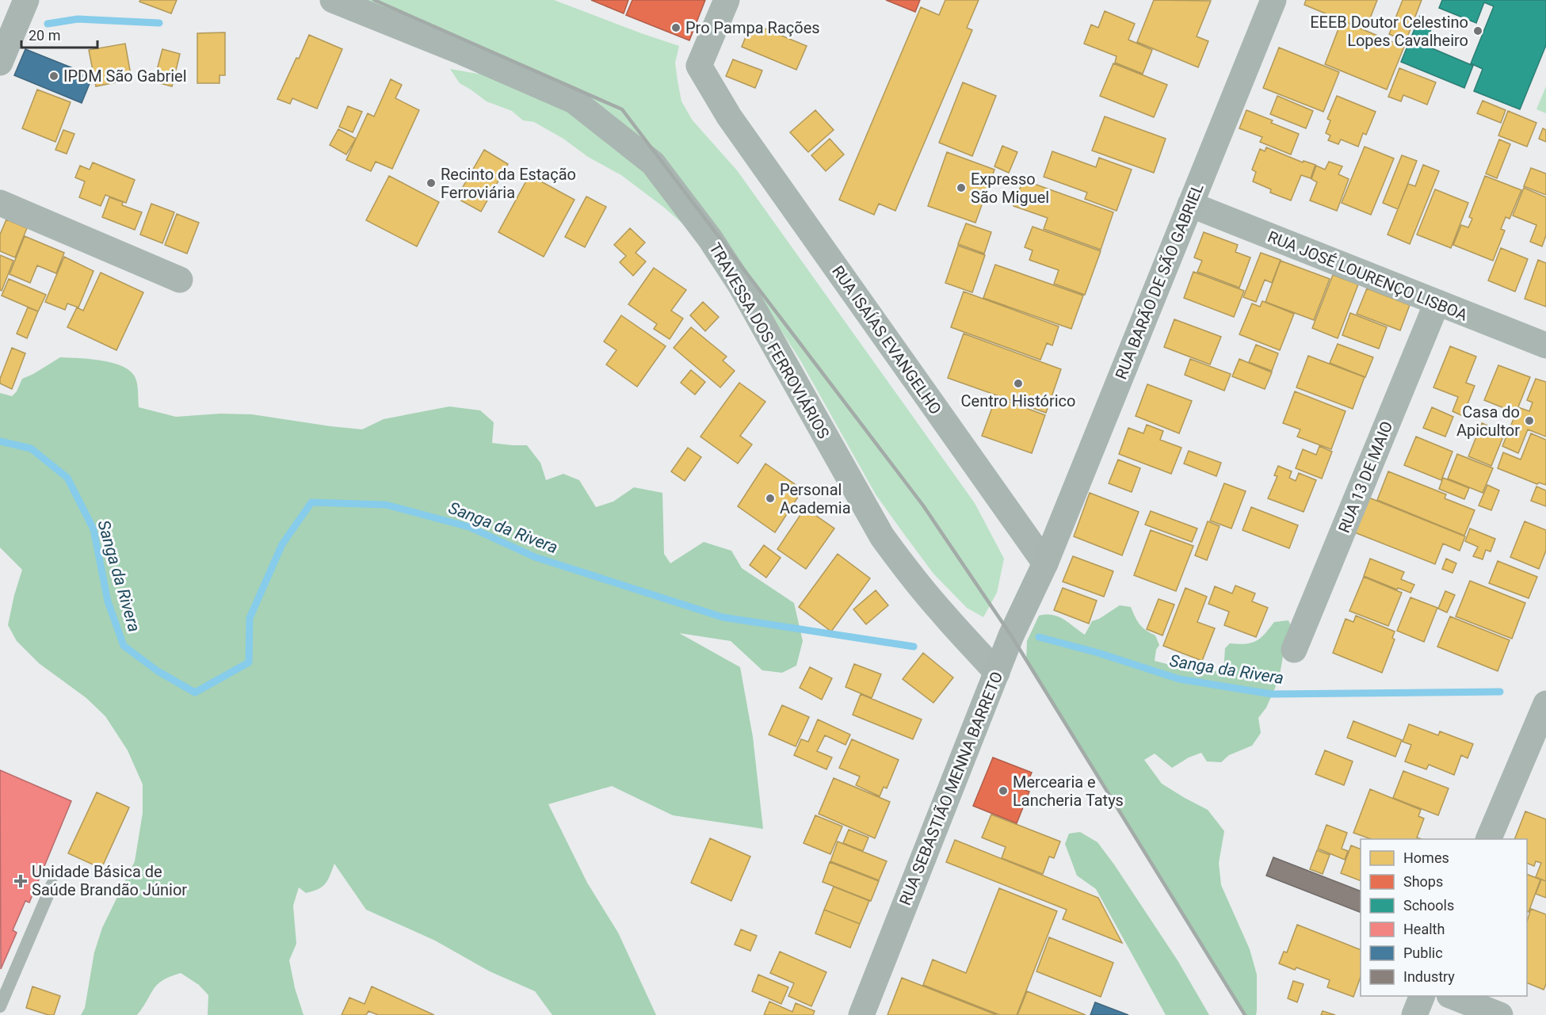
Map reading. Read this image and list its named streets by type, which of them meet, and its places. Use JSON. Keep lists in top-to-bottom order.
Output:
{
  "streets": {
    "main road": ["RUA BARÃO DE SÃO GABRIEL", "RUA SEBASTIÃO MENNA BARRETO"],
    "street": [
      "RUA JOSÉ LOURENÇO LISBOA",
      "RUA ISAÍAS EVANGELHO",
      "TRAVESSA DOS FERROVIÁRIOS",
      "RUA 13 DE MAIO"
    ]
  },
  "crossings": [
    ["RUA JOSÉ LOURENÇO LISBOA", "RUA BARÃO DE SÃO GABRIEL"],
    ["RUA JOSÉ LOURENÇO LISBOA", "RUA 13 DE MAIO"],
    ["RUA BARÃO DE SÃO GABRIEL", "RUA ISAÍAS EVANGELHO"],
    ["RUA BARÃO DE SÃO GABRIEL", "RUA SEBASTIÃO MENNA BARRETO"],
    ["RUA ISAÍAS EVANGELHO", "RUA SEBASTIÃO MENNA BARRETO"],
    ["TRAVESSA DOS FERROVIÁRIOS", "RUA SEBASTIÃO MENNA BARRETO"]
  ],
  "water": ["Sanga da Rivera"],
  "places": {
    "other": [
      "Pro Pampa Rações",
      "EEEB Doutor Celestino Lopes Cavalheiro",
      "IPDM São Gabriel",
      "Recinto da Estação Ferroviária",
      "Expresso São Miguel",
      "Centro Histórico",
      "Casa do Apicultor",
      "Personal Academia",
      "Mercearia e Lancheria Tatys"
    ],
    "health": ["Unidade Básica de Saúde Brandão Júnior"]
  },
  "legend": [
    "Homes",
    "Shops",
    "Schools",
    "Health",
    "Public",
    "Industry"
  ],
  "scale_bar": "20 m"
}
